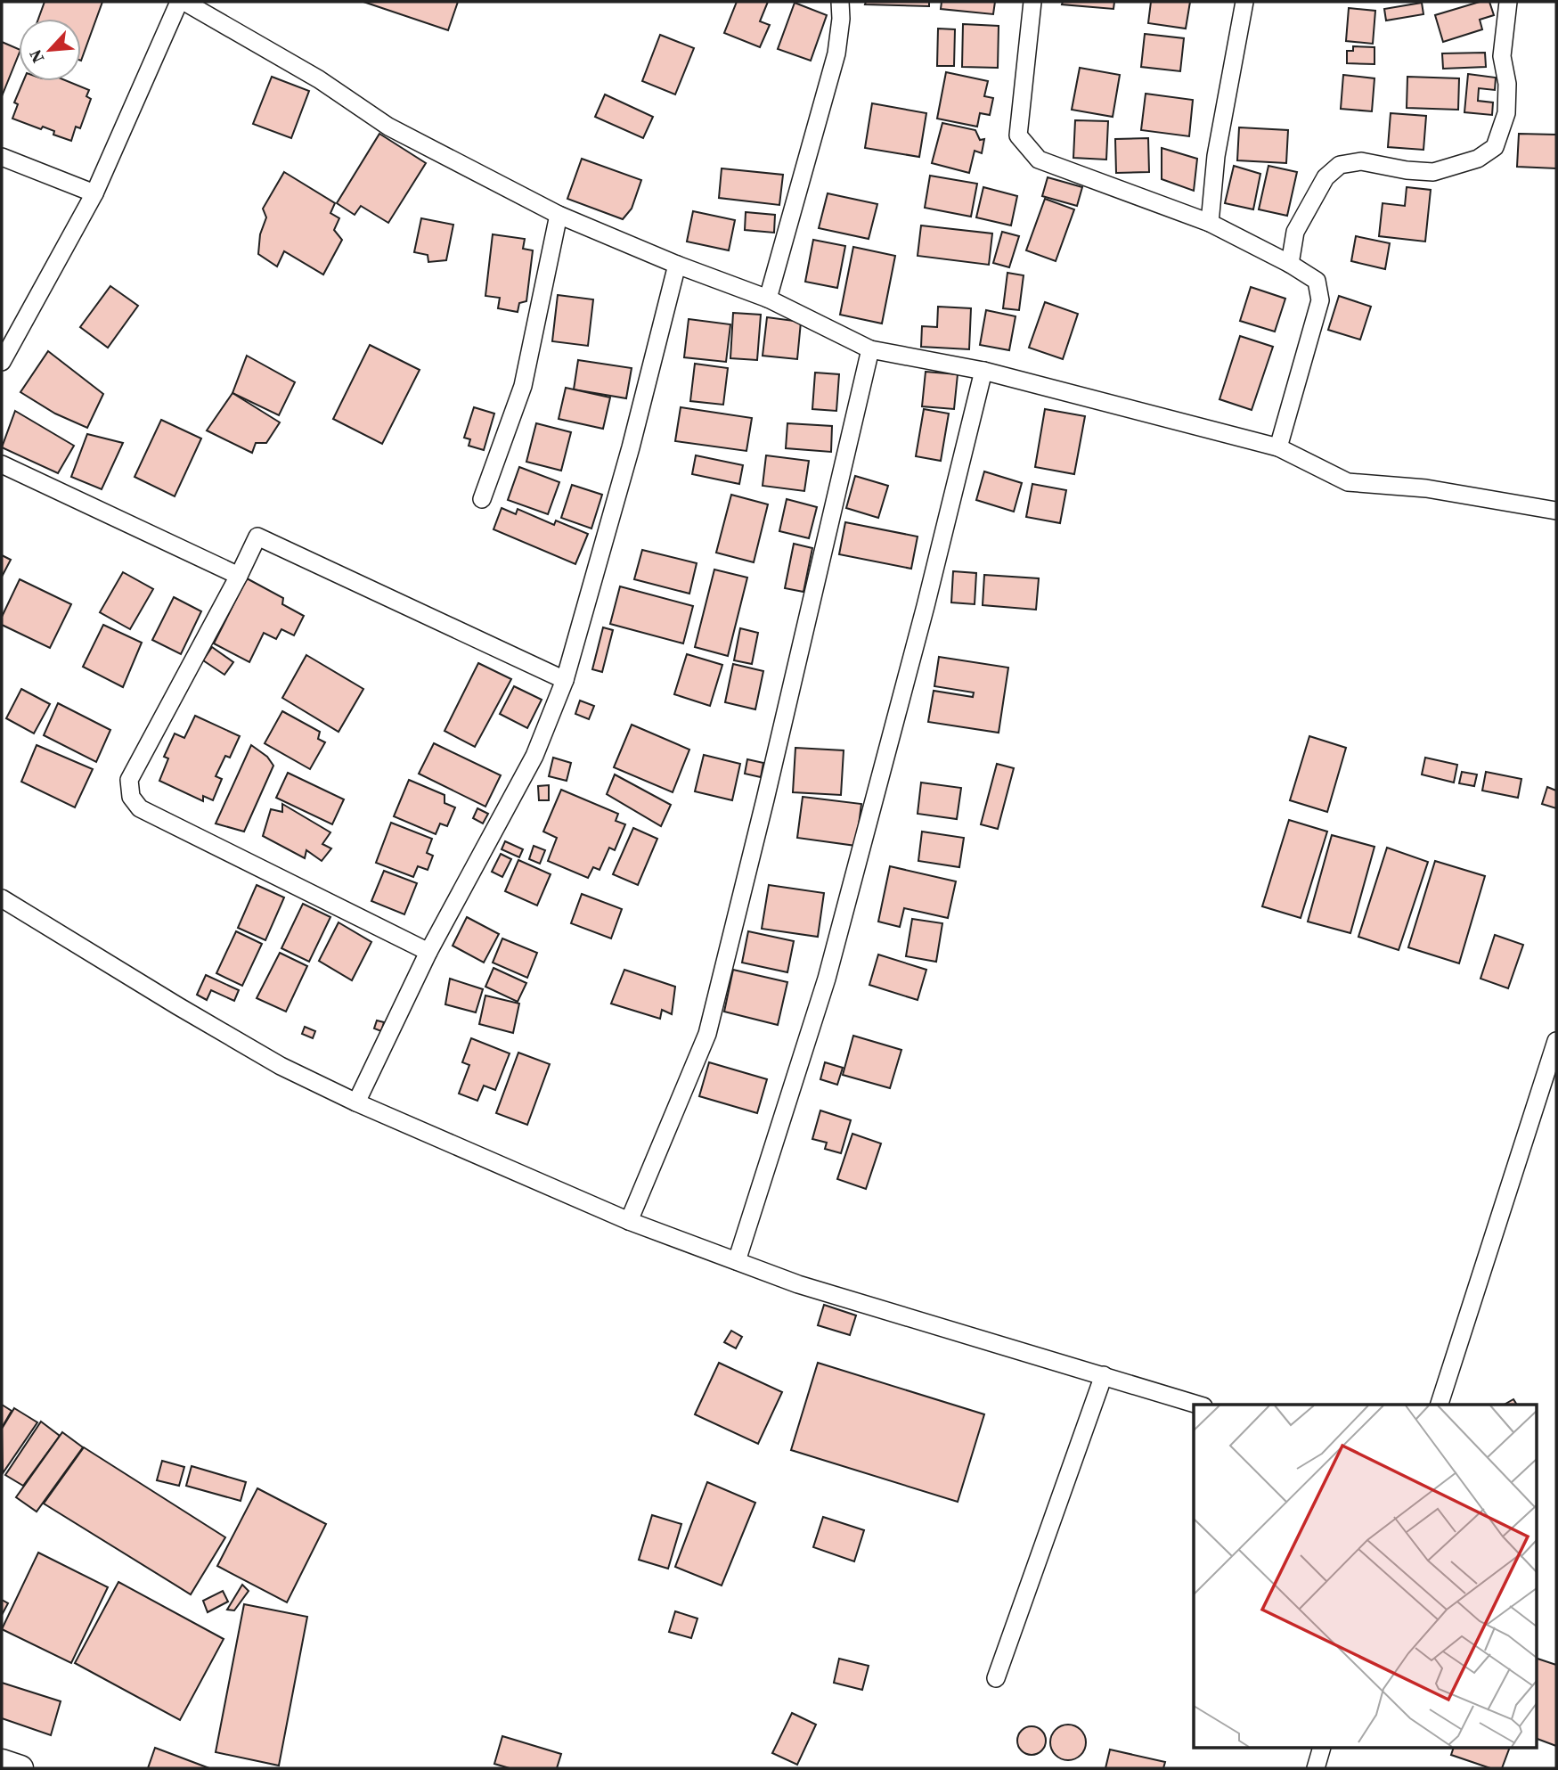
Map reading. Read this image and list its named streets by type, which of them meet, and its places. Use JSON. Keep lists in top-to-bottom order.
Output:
{
  "north": "bottom left"
}
